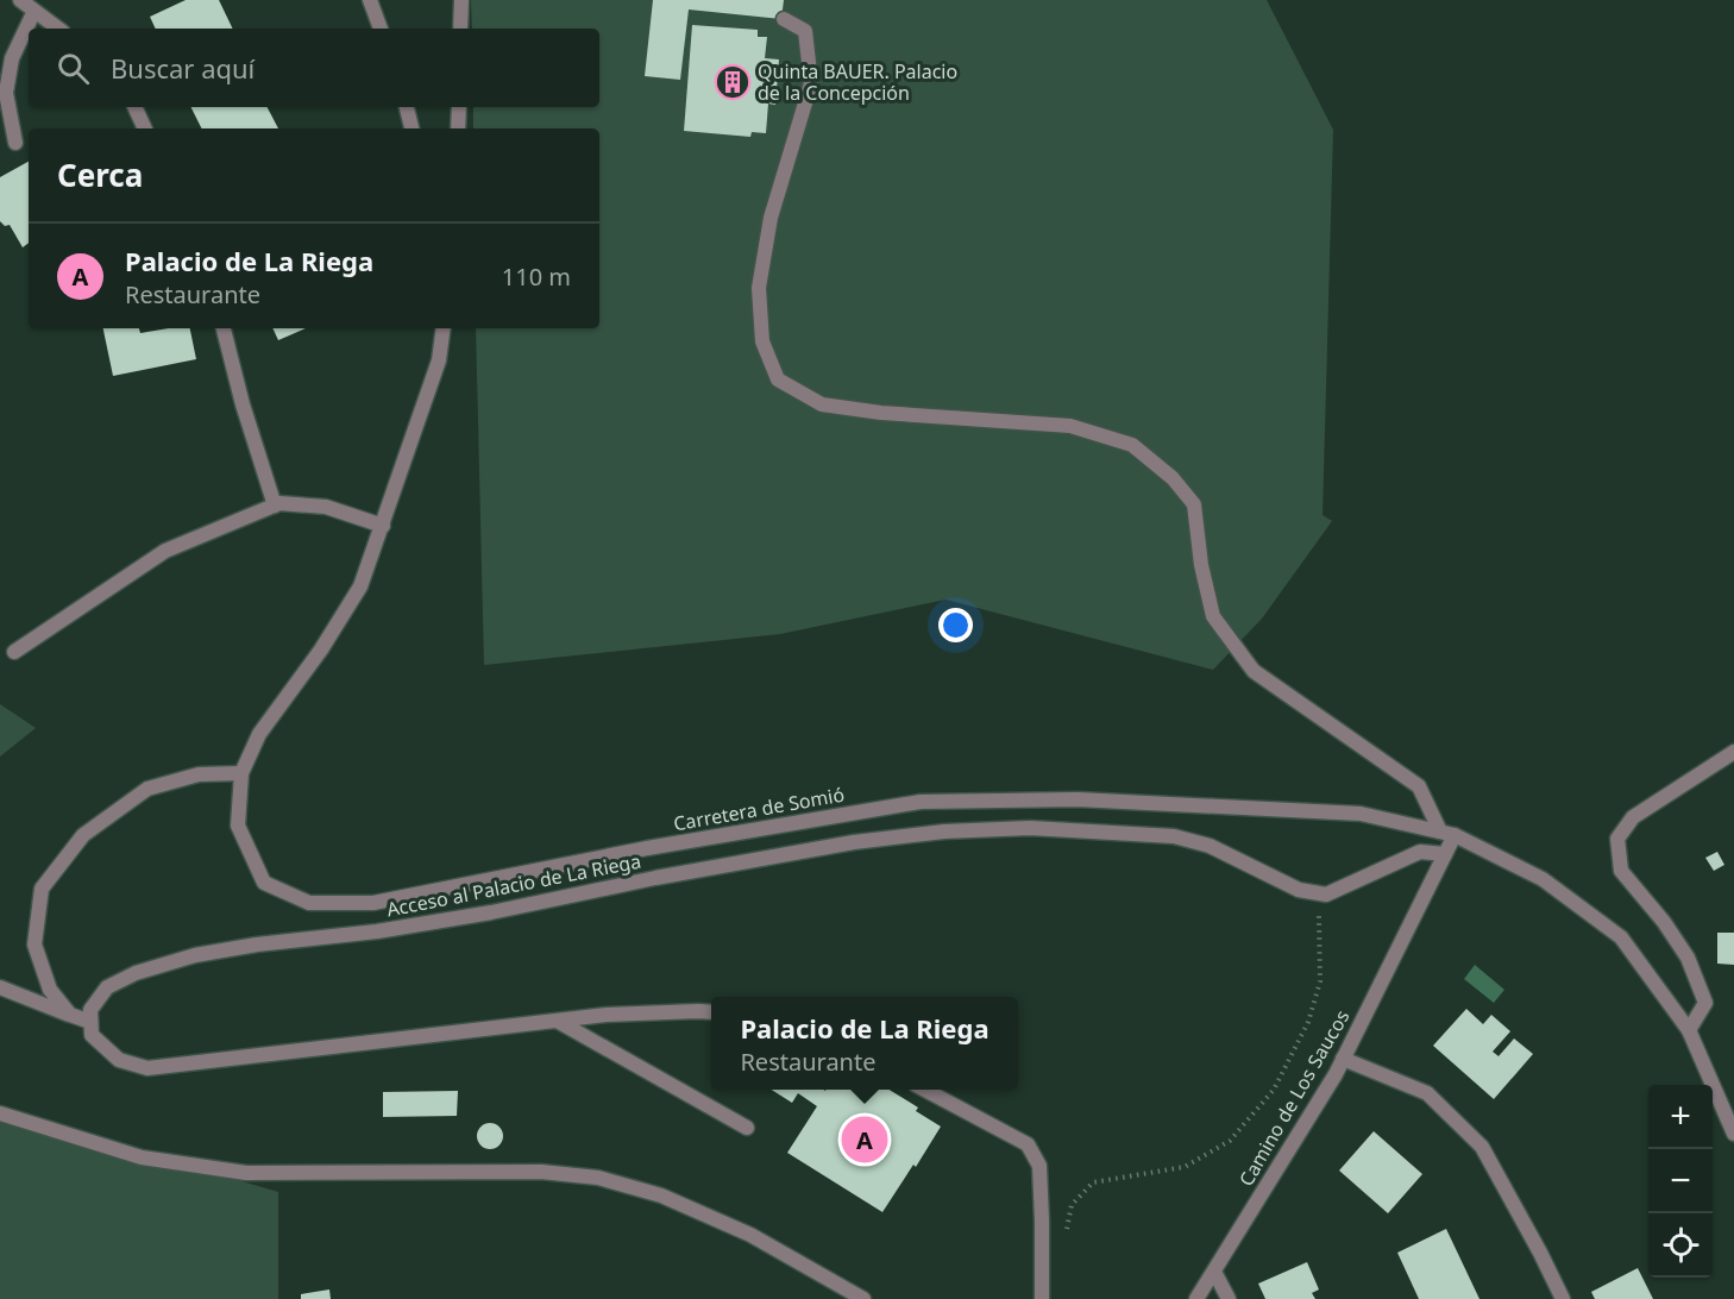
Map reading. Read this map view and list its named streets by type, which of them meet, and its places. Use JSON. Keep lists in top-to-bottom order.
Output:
{
  "streets": {
    "street": ["Carretera de Somió", "Acceso al Palacio de La Riega", "Camino de Los Saucos"]
  },
  "crossings": [
    ["Carretera de Somió", "Camino de Los Saucos"]
  ],
  "places": {
    "building": ["Quinta BAUER. Palacio de la Concepción"]
  },
  "page": {
    "search": "Buscar aquí",
    "heading": "Cerca",
    "list": [
      {
        "mark": "A",
        "name": "Palacio de La Riega",
        "note": "Restaurante",
        "value": "110 m"
      }
    ],
    "popup": ["Palacio de La Riega", "Restaurante"],
    "map_buttons": ["+", "−"],
    "pins": "A"
  }
}
